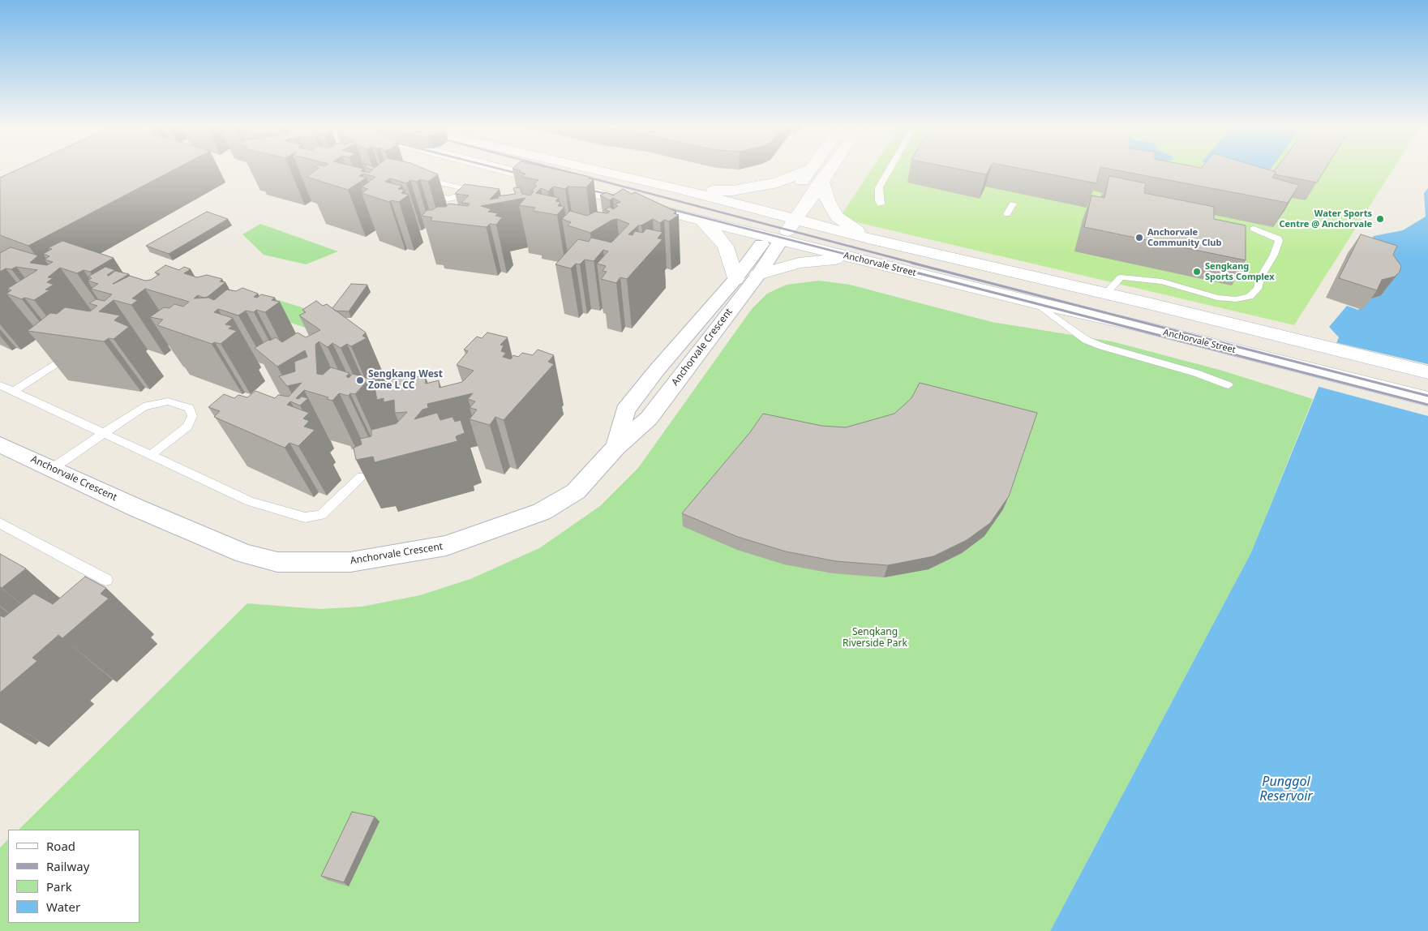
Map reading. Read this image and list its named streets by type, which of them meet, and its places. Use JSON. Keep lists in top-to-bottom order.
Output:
{
  "streets": {
    "street": ["Anchorvale Street", "Anchorvale Crescent"]
  },
  "crossings": [
    ["Anchorvale Street", "Anchorvale Crescent"]
  ],
  "water": ["Punggol Reservoir"],
  "parks": ["Sengkang Riverside Park"],
  "places": [
    "Water Sports Centre @ Anchorvale",
    "Anchorvale Community Club",
    "Sengkang Sports Complex",
    "Sengkang West Zone L CC"
  ],
  "legend": [
    "Road",
    "Railway",
    "Park",
    "Water"
  ]
}
